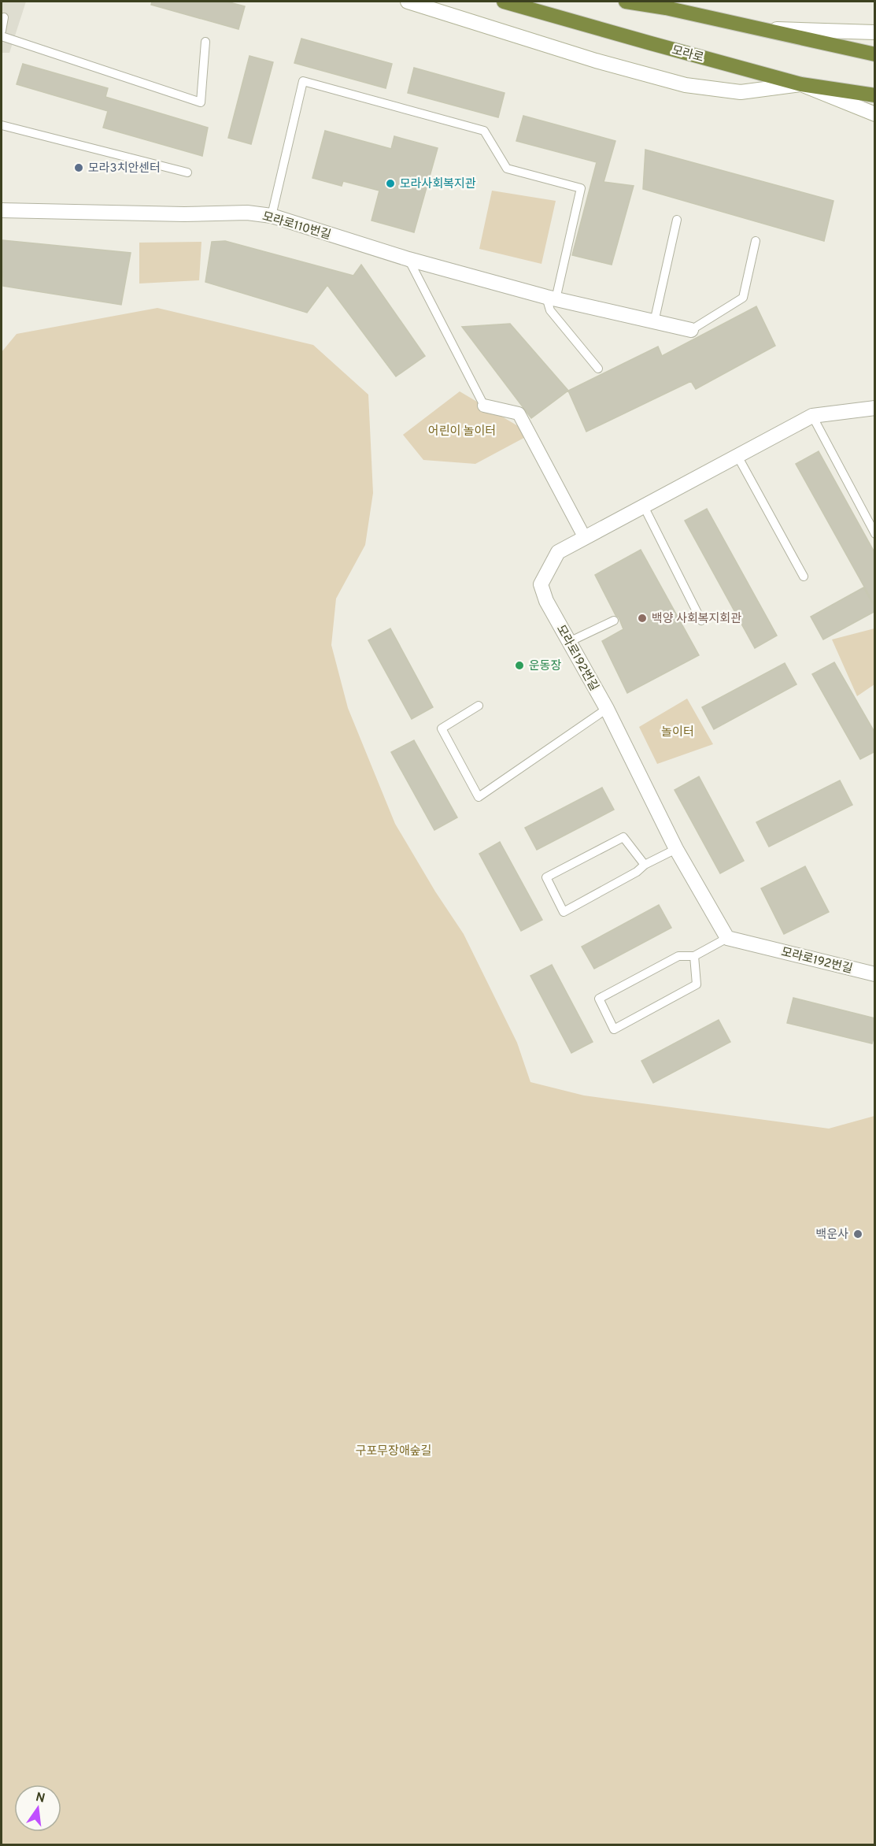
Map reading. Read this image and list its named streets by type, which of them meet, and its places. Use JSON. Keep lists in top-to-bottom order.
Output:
{
  "streets": {
    "highway": ["모라로"],
    "street": ["모라로110번길", "모라로192번길"]
  },
  "parks": ["어린이 놀이터", "놀이터", "구포무장애숲길"],
  "places": [
    "모라3치안센터",
    "모라사회복지관",
    "백양 사회복지회관",
    "운동장",
    "백운사"
  ],
  "north": "top"
}
